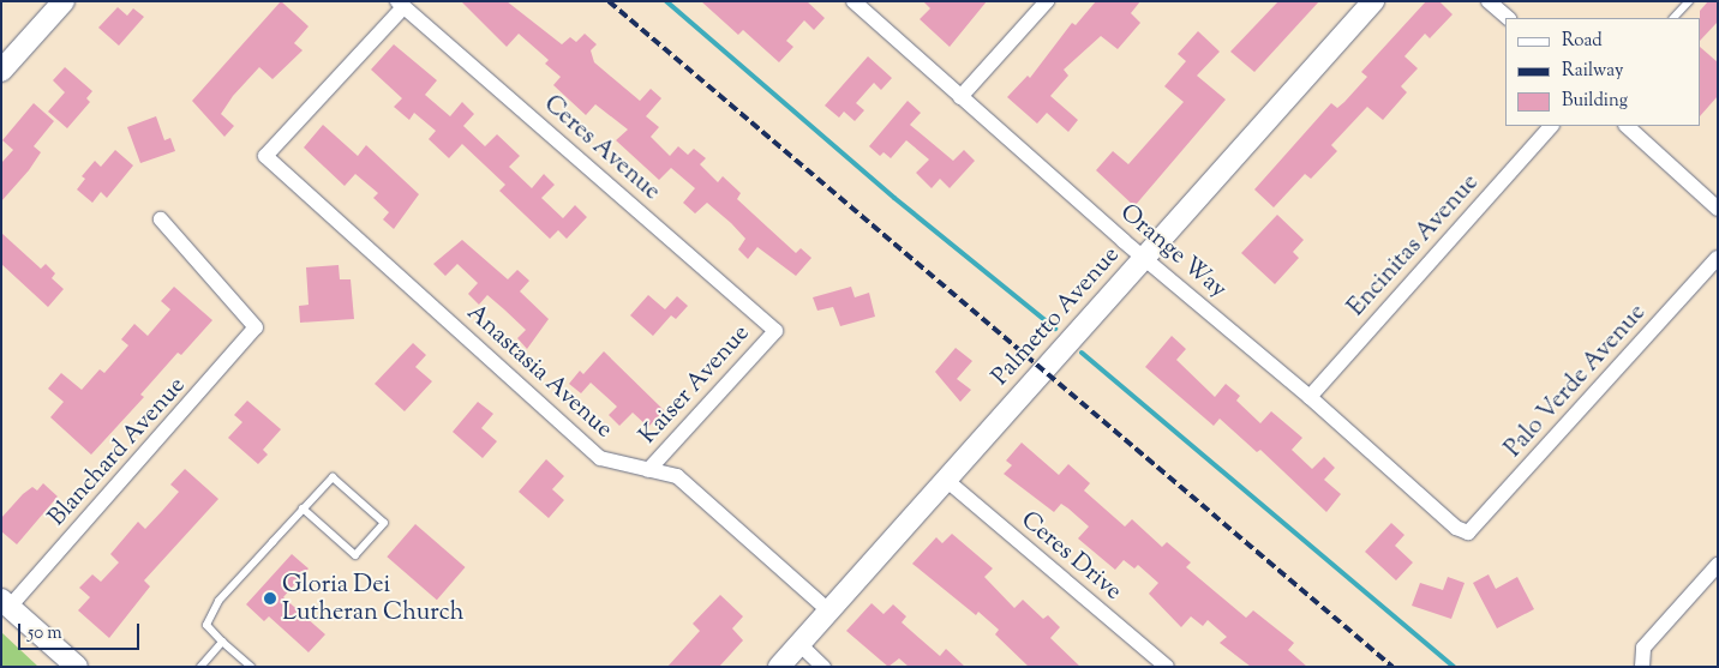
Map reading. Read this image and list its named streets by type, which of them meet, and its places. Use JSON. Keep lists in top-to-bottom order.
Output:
{
  "streets": {
    "street": [
      "Ceres Avenue",
      "Encinitas Avenue",
      "Orange Way",
      "Palmetto Avenue",
      "Anastasia Avenue",
      "Palo Verde Avenue",
      "Kaiser Avenue",
      "Blanchard Avenue",
      "Ceres Drive"
    ]
  },
  "crossings": [
    ["Ceres Avenue", "Anastasia Avenue"],
    ["Ceres Avenue", "Kaiser Avenue"],
    ["Encinitas Avenue", "Orange Way"],
    ["Orange Way", "Palmetto Avenue"],
    ["Orange Way", "Palo Verde Avenue"],
    ["Palmetto Avenue", "Anastasia Avenue"],
    ["Palmetto Avenue", "Ceres Drive"],
    ["Anastasia Avenue", "Kaiser Avenue"]
  ],
  "places": ["Gloria Dei Lutheran Church"],
  "legend": ["Road", "Railway", "Building"],
  "scale_bar": "50 m"
}
